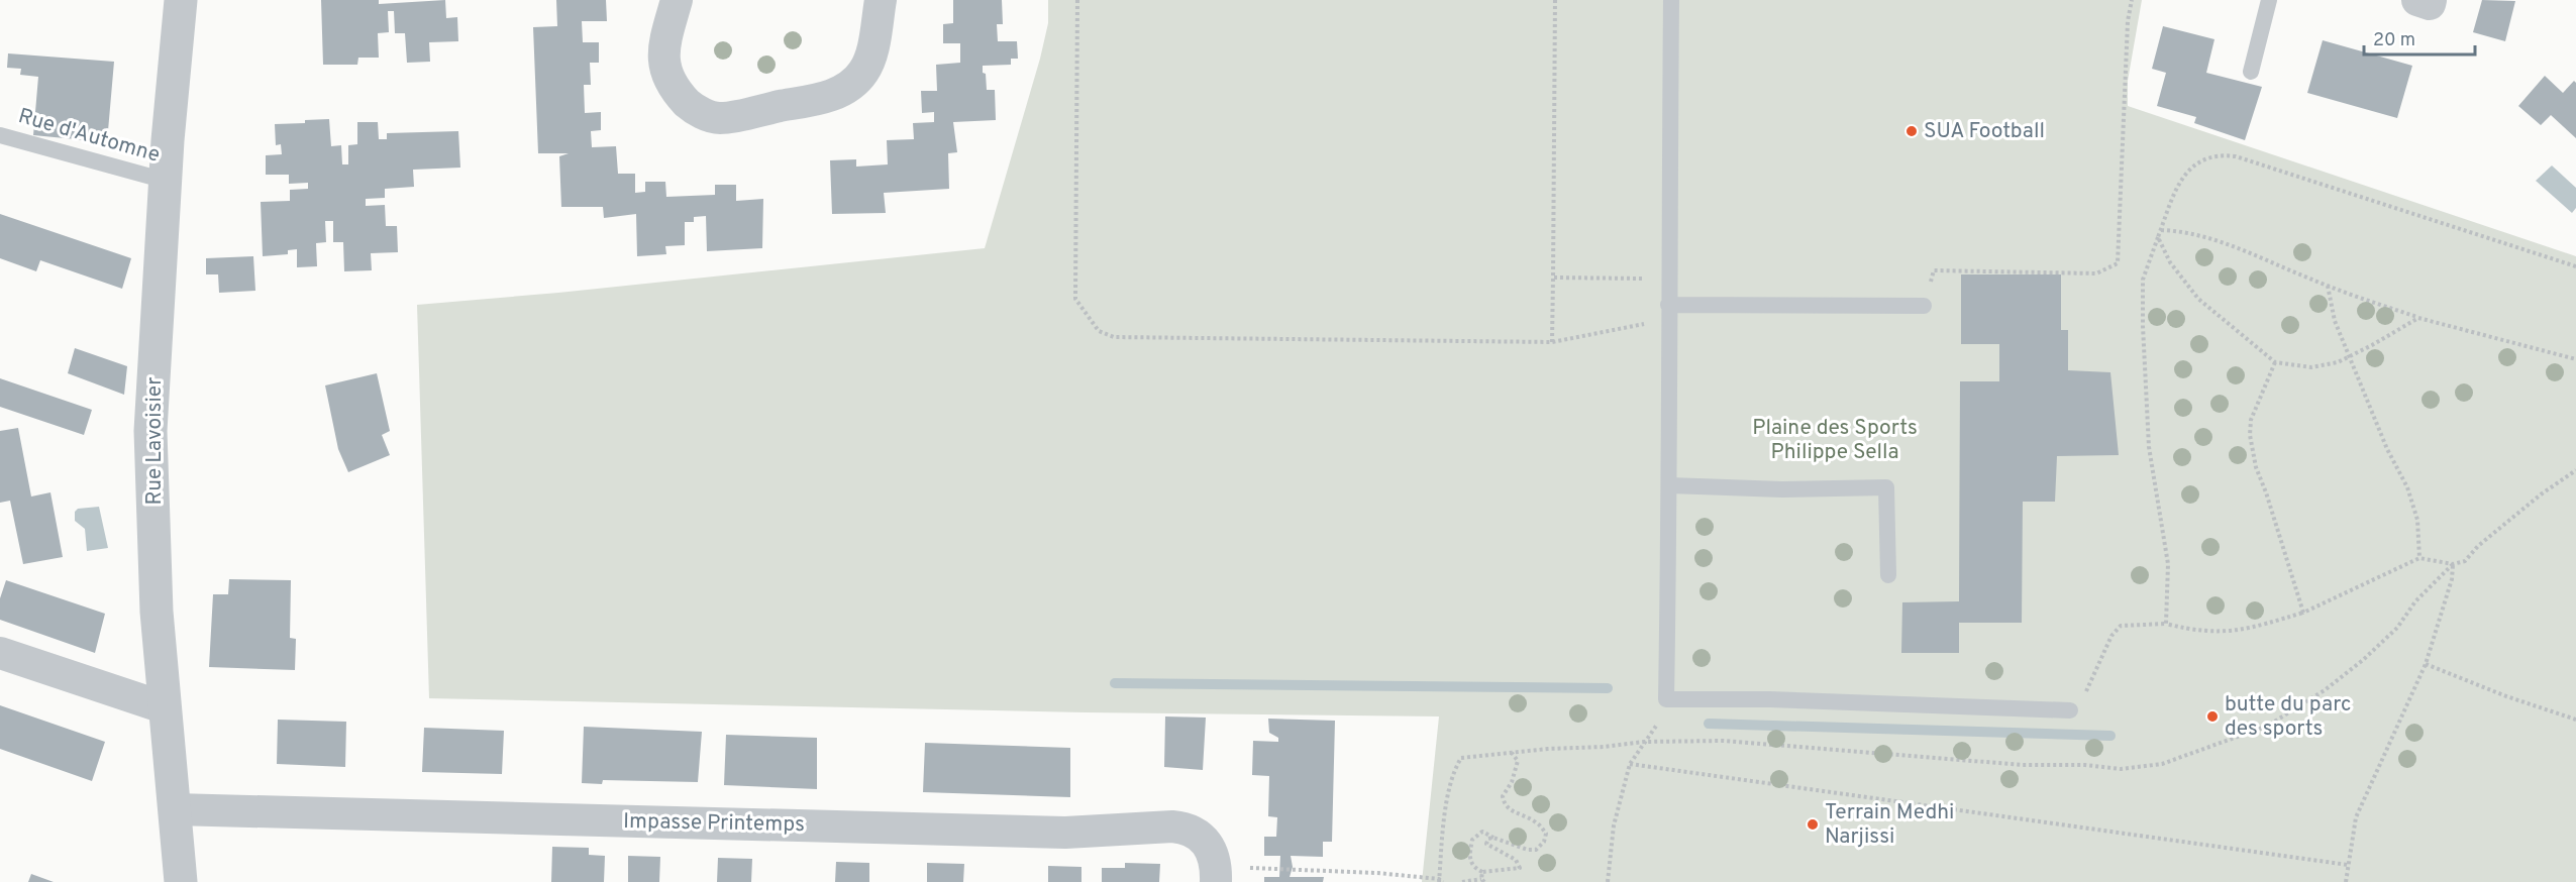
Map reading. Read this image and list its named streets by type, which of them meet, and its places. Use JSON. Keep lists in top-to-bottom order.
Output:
{
  "streets": {
    "street": ["Rue Lavoisier", "Impasse Printemps"],
    "lane": ["Rue d'Automne"]
  },
  "crossings": [
    ["Rue d'Automne", "Rue Lavoisier"],
    ["Rue Lavoisier", "Impasse Printemps"]
  ],
  "parks": ["Plaine des Sports Philippe Sella"],
  "places": ["SUA Football", "butte du parc des sports", "Terrain Medhi Narjissi"],
  "scale_bar": "20 m"
}
